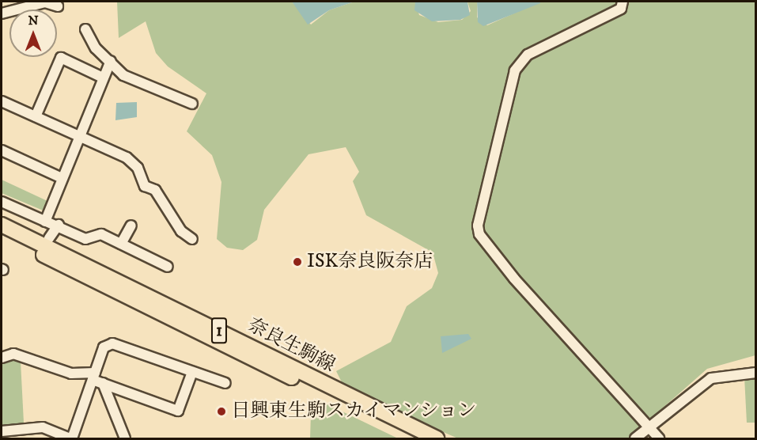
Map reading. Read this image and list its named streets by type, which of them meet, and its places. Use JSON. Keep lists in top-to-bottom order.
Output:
{
  "streets": {
    "main road": ["1", "奈良生駒線"]
  },
  "places": ["ISK奈良阪奈店", "日興東生駒スカイマンション"],
  "north": "top"
}
